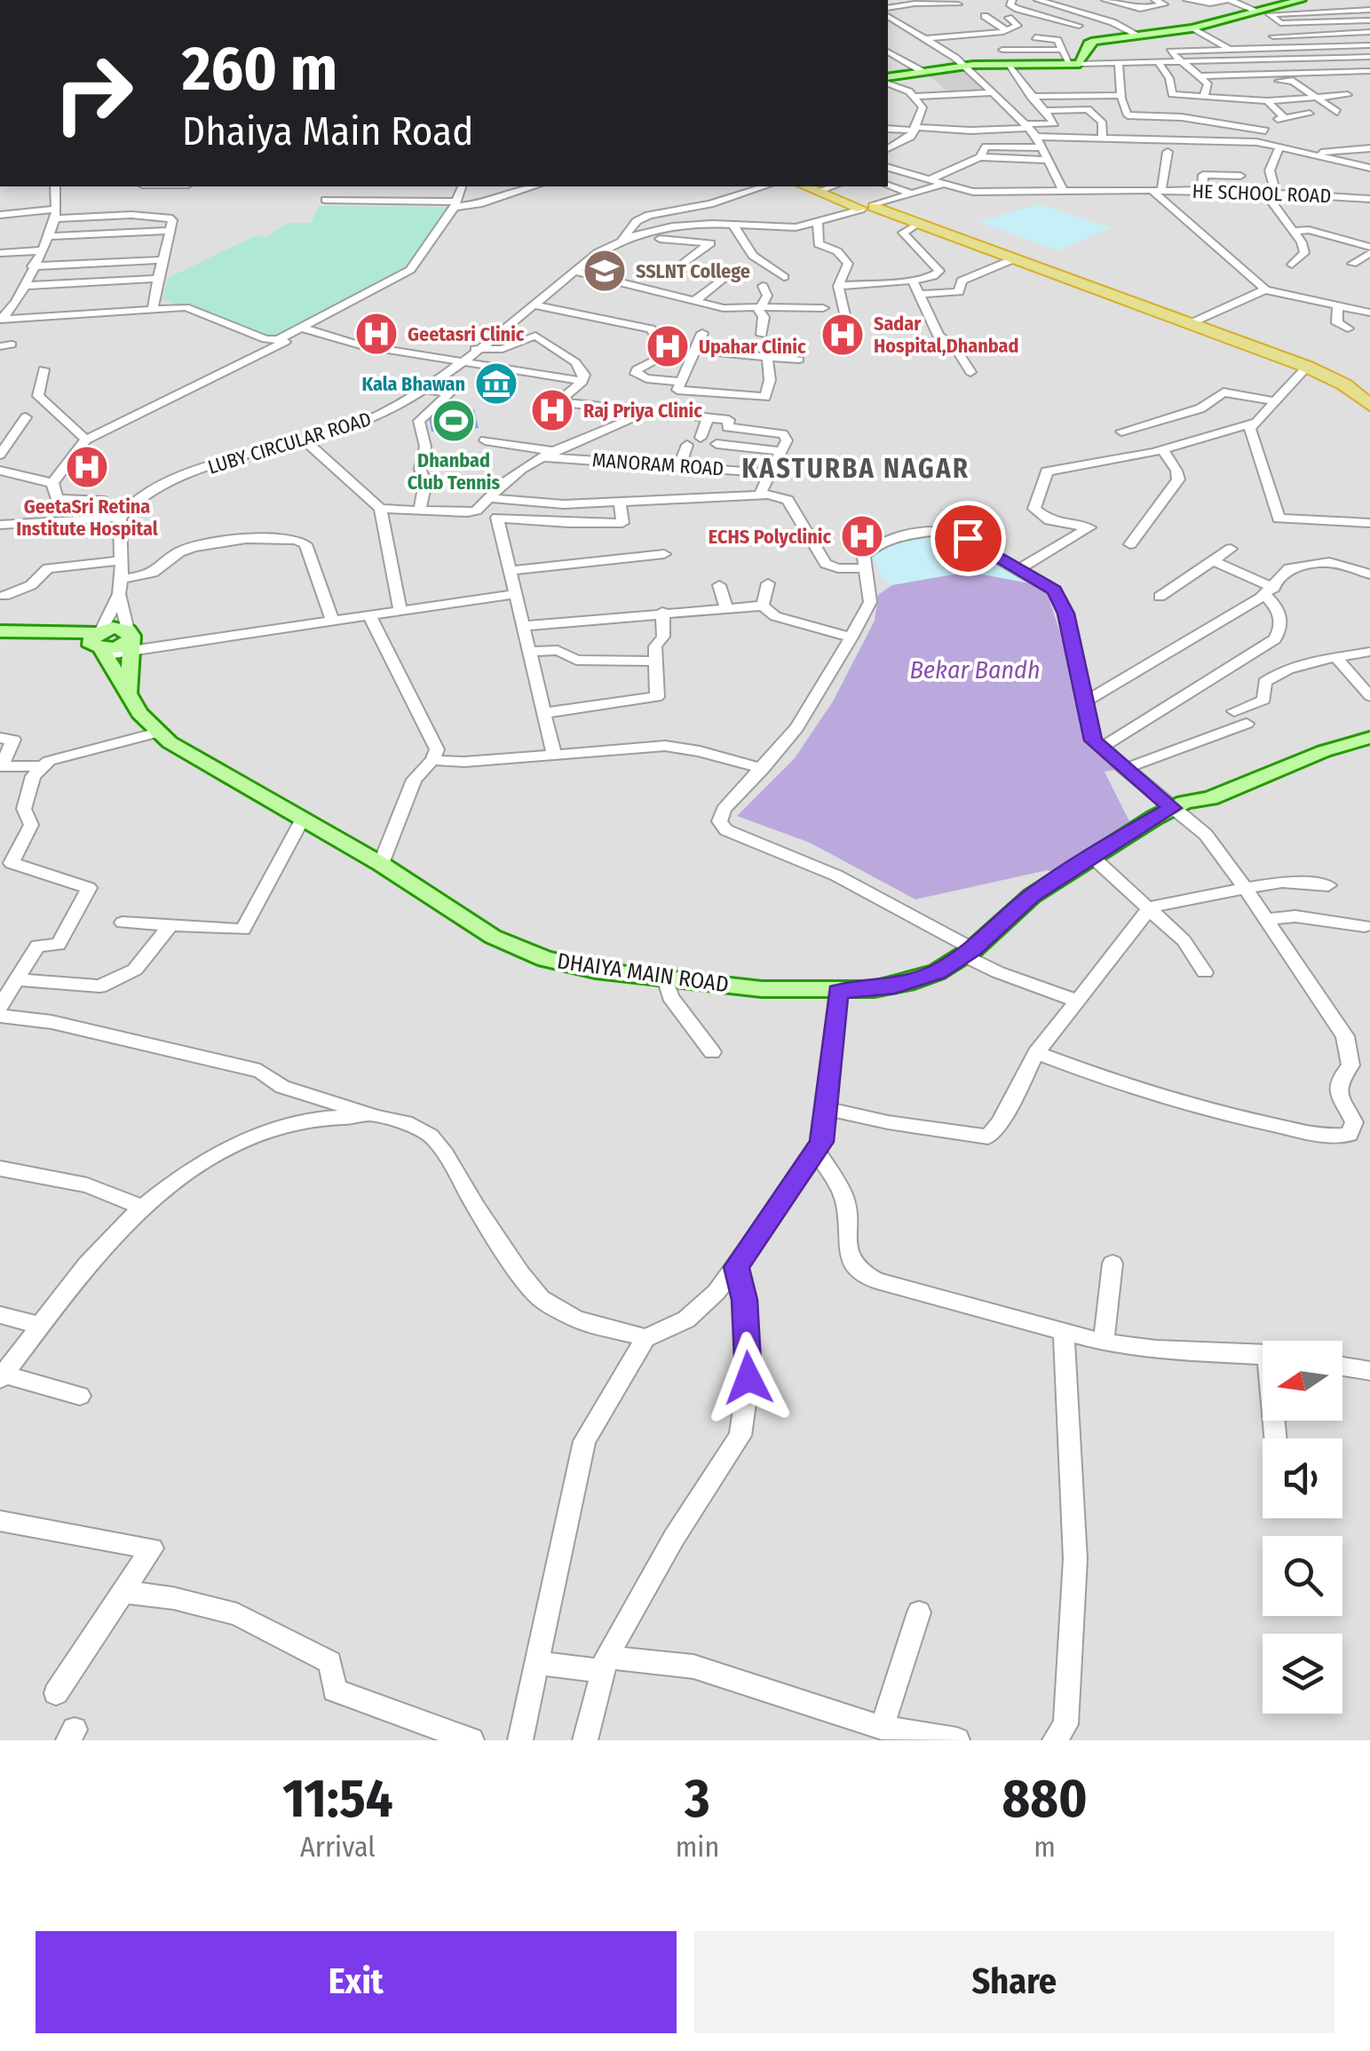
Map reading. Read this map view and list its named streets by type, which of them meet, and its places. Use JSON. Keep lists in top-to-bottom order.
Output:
{
  "streets": {
    "main road": ["DHAIYA MAIN ROAD"],
    "street": ["HE SCHOOL ROAD", "LUBY CIRCULAR ROAD", "MANORAM ROAD"]
  },
  "crossings": [
    ["HE SCHOOL ROAD", "LUBY CIRCULAR ROAD"]
  ],
  "districts": ["KASTURBA NAGAR"],
  "water": ["Bekar Bandh"],
  "places": {
    "school or university": ["SSLNT College"],
    "hospital": [
      "Geetasri Clinic",
      "Sadar Hospital,Dhanbad",
      "Upahar Clinic",
      "Raj Priya Clinic",
      "GeetaSri Retina Institute Hospital",
      "ECHS Polyclinic"
    ],
    "museum": ["Kala Bhawan"],
    "sports": ["Dhanbad Club Tennis"]
  },
  "north": "left",
  "page": {
    "turn": ["260 m", "Dhaiya Main Road"],
    "eta": [
      "11:54",
      "Arrival",
      "3",
      "min",
      "880",
      "m"
    ],
    "buttons": ["Exit", "Share"]
  }
}
